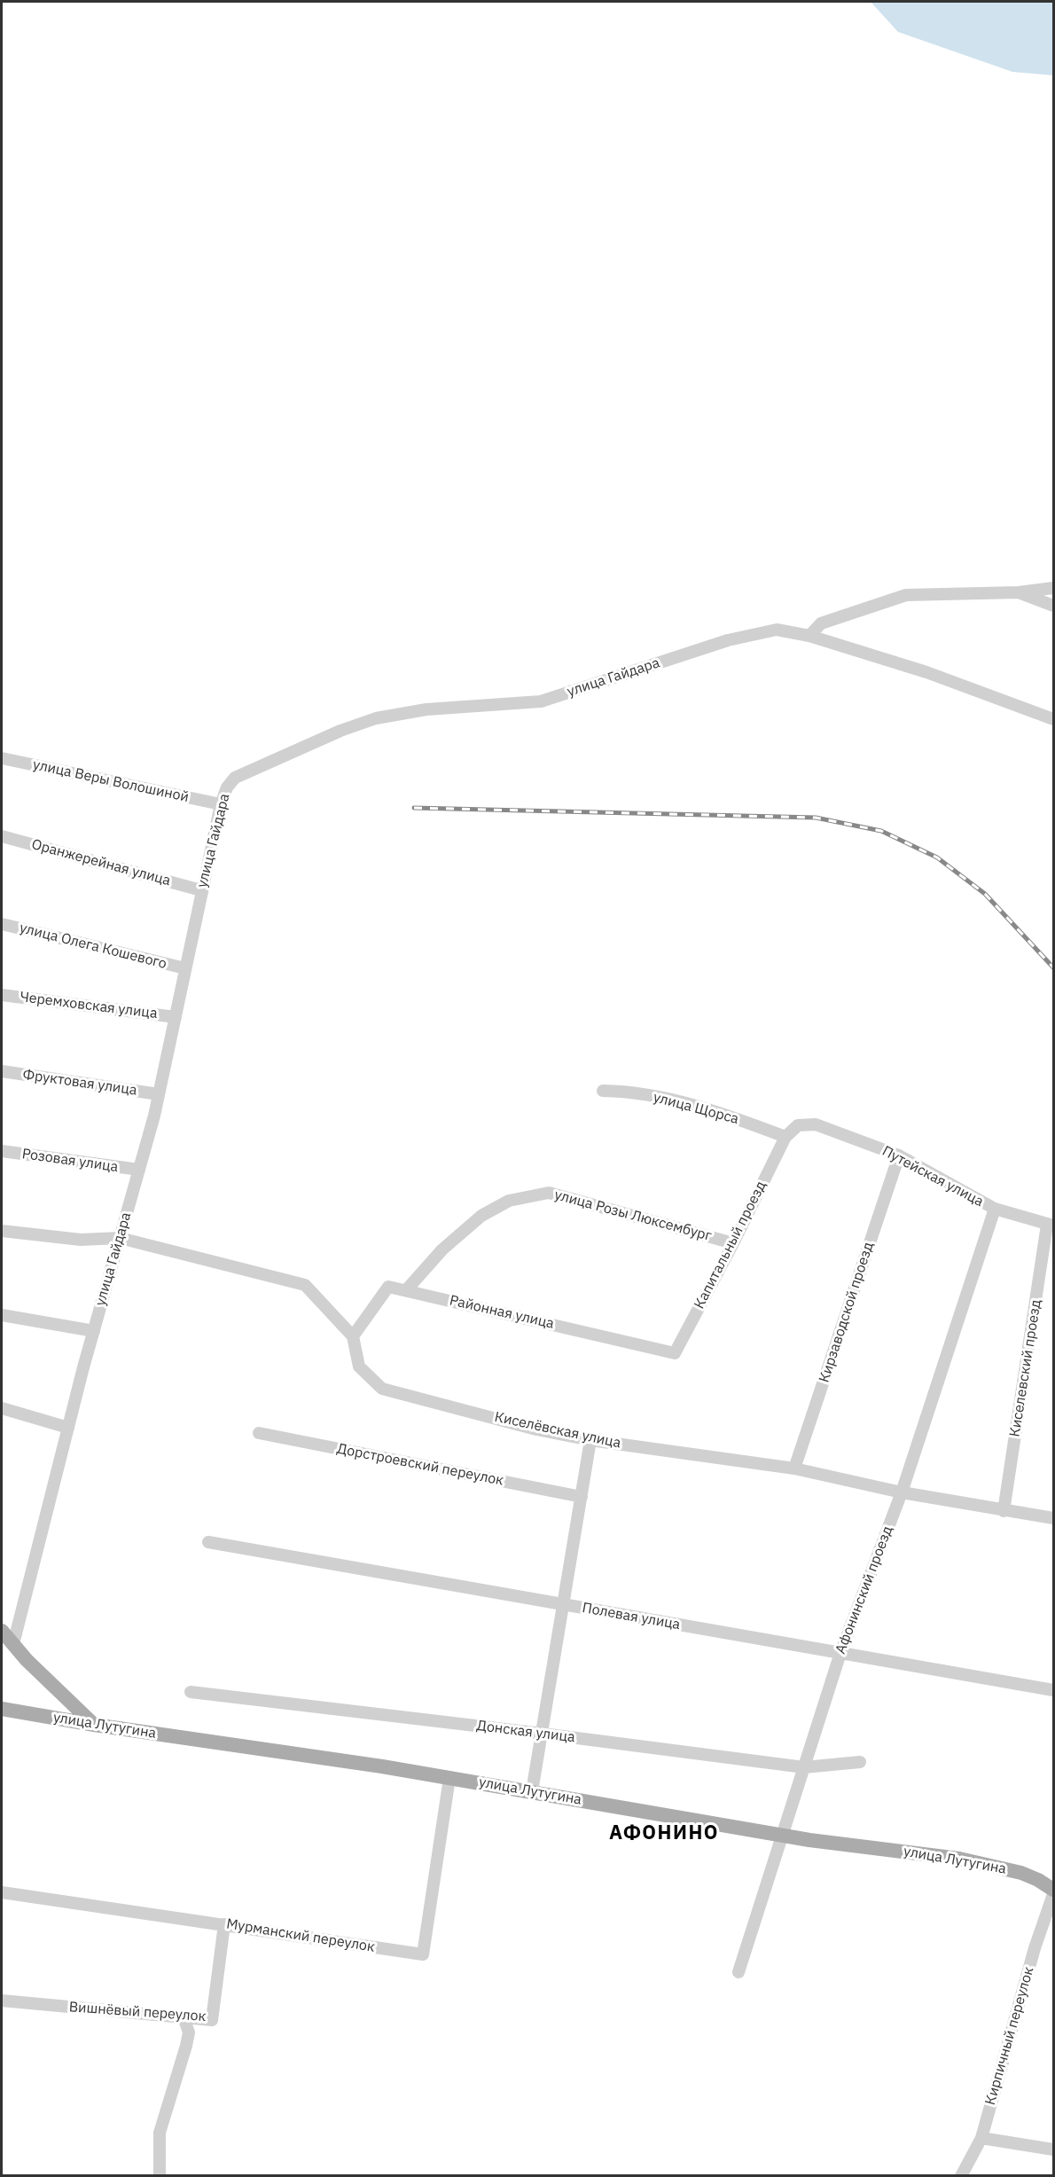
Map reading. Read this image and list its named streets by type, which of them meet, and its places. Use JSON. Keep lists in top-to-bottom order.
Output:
{
  "streets": {
    "main road": ["улица Лутугина"],
    "street": [
      "улица Гайдара",
      "улица Веры Волошиной",
      "Оранжерейная улица",
      "улица Олега Кошевого",
      "Черемховская улица",
      "Фруктовая улица",
      "улица Щорса",
      "Розовая улица",
      "Путейская улица",
      "улица Розы Люксембург",
      "Капитальный проезд",
      "Районная улица",
      "Кирзаводской проезд",
      "Киселевский проезд",
      "Киселёвская улица",
      "Дорстроевский переулок",
      "Афонинский проезд",
      "Полевая улица",
      "Донская улица",
      "Мурманский переулок",
      "Вишнёвый переулок",
      "Кирпичный переулок"
    ]
  },
  "crossings": [
    ["улица Гайдара", "улица Веры Волошиной"],
    ["улица Гайдара", "Оранжерейная улица"],
    ["улица Гайдара", "улица Олега Кошевого"],
    ["улица Гайдара", "Черемховская улица"],
    ["улица Гайдара", "Фруктовая улица"],
    ["улица Гайдара", "Розовая улица"],
    ["улица Щорса", "Путейская улица"],
    ["улица Щорса", "Капитальный проезд"],
    ["Путейская улица", "Капитальный проезд"],
    ["Путейская улица", "Кирзаводской проезд"],
    ["Путейская улица", "Киселевский проезд"],
    ["Путейская улица", "Афонинский проезд"],
    ["улица Розы Люксембург", "Капитальный проезд"],
    ["улица Розы Люксембург", "Районная улица"],
    ["Капитальный проезд", "Районная улица"],
    ["Районная улица", "Киселёвская улица"],
    ["Кирзаводской проезд", "Киселёвская улица"],
    ["Киселевский проезд", "Киселёвская улица"],
    ["Киселёвская улица", "Афонинский проезд"],
    ["Афонинский проезд", "Полевая улица"],
    ["Афонинский проезд", "улица Лутугина"],
    ["Афонинский проезд", "Донская улица"],
    ["улица Лутугина", "Мурманский переулок"],
    ["Мурманский переулок", "Вишнёвый переулок"]
  ],
  "districts": ["АФОНИНО"]
}
